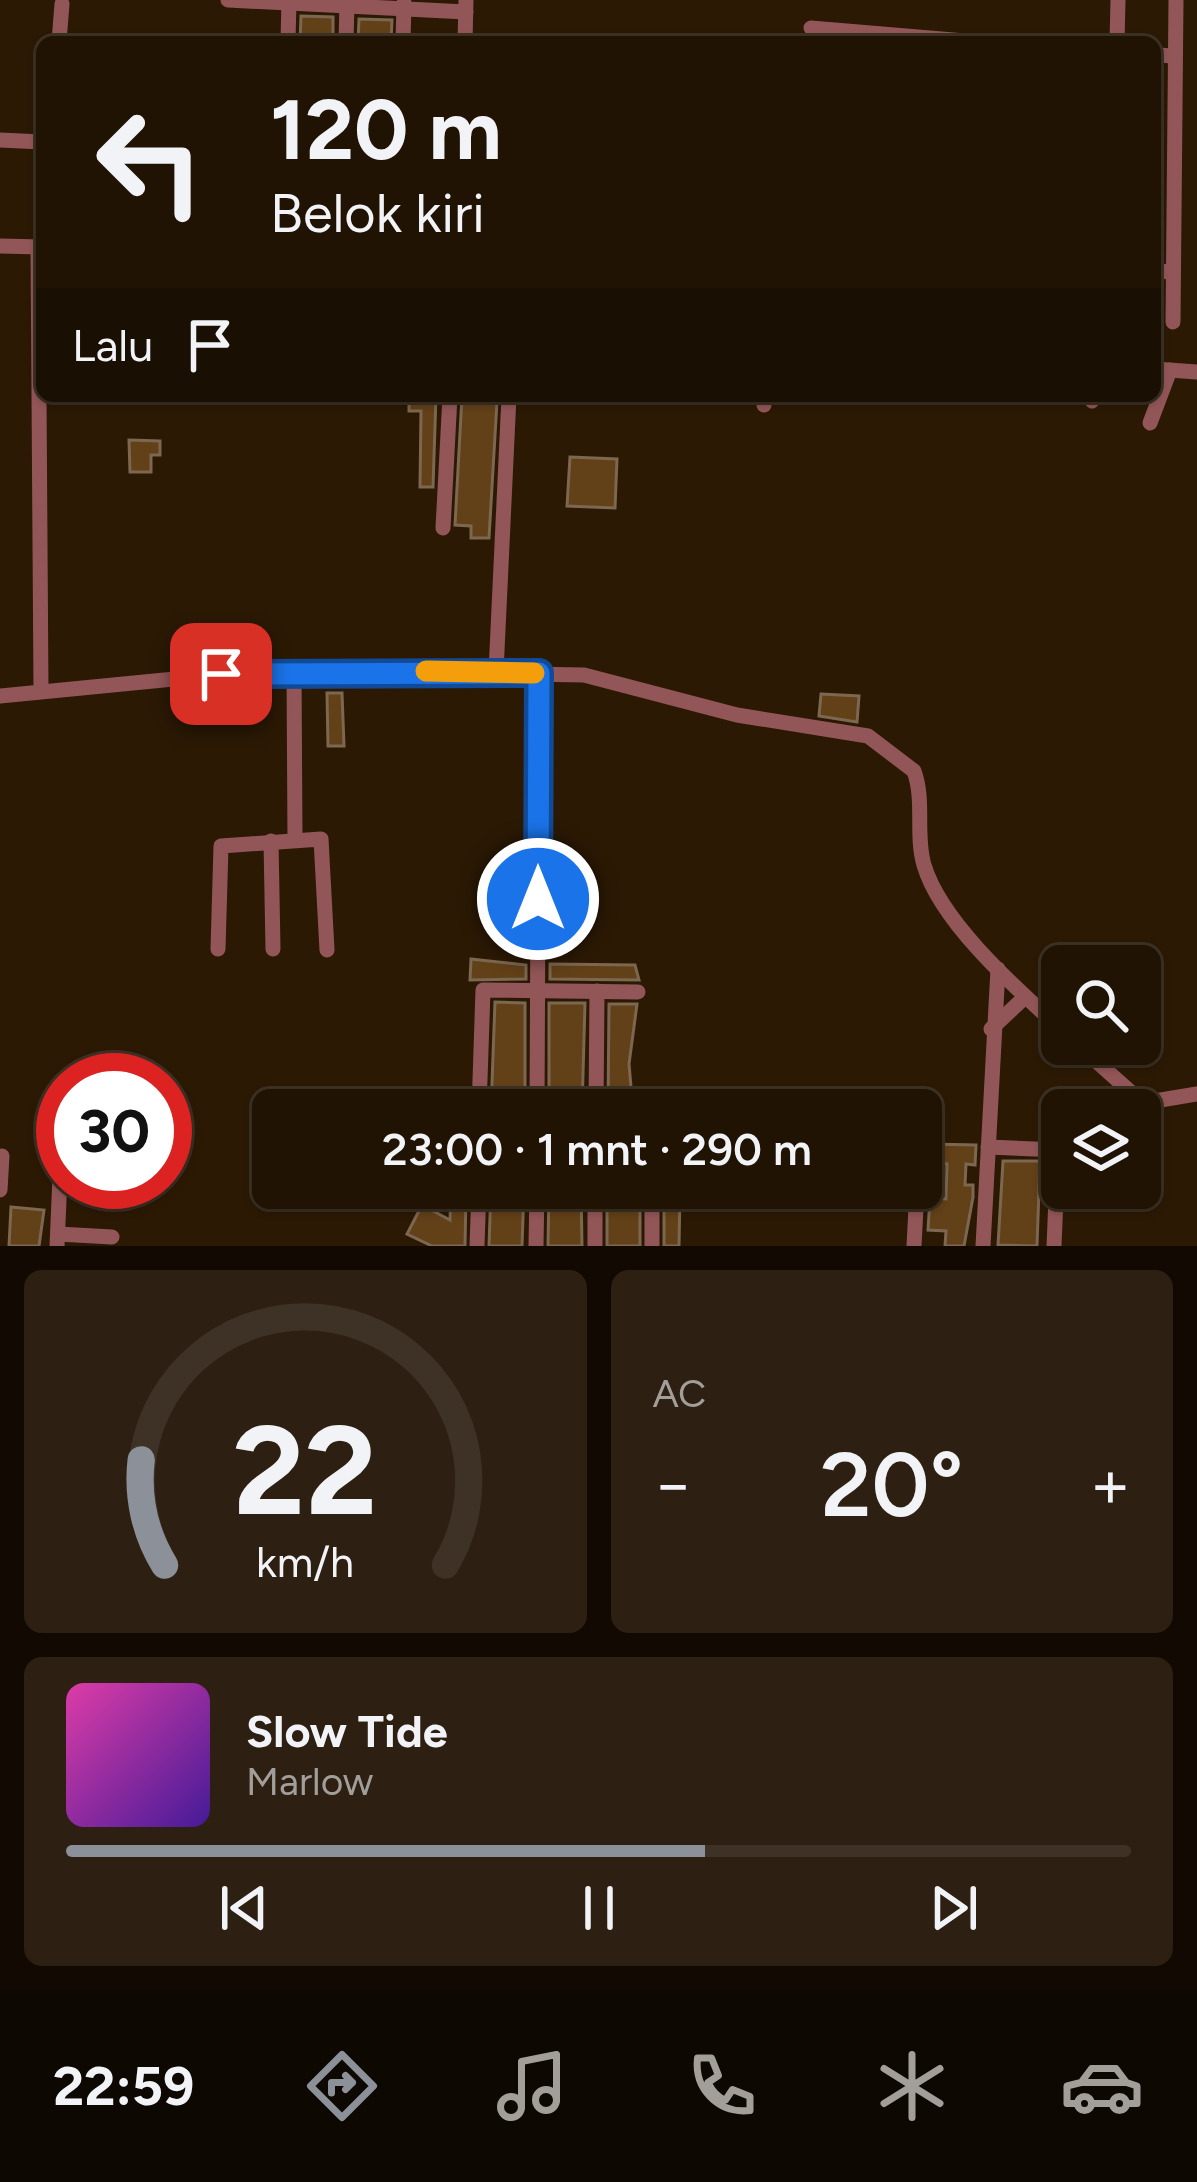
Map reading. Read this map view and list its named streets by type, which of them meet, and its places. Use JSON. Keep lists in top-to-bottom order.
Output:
{
  "page": {
    "turn": ["120 m", "Belok kiri"],
    "then": "Lalu",
    "limit": "30",
    "trip": "23:00 · 1 mnt · 290 m",
    "tile": "AC",
    "heat": ["−", "20°", "+"],
    "song": ["Slow Tide", "Marlow"],
    "tabs": "22:59",
    "gauge": ["22", "km/h"]
  }
}
